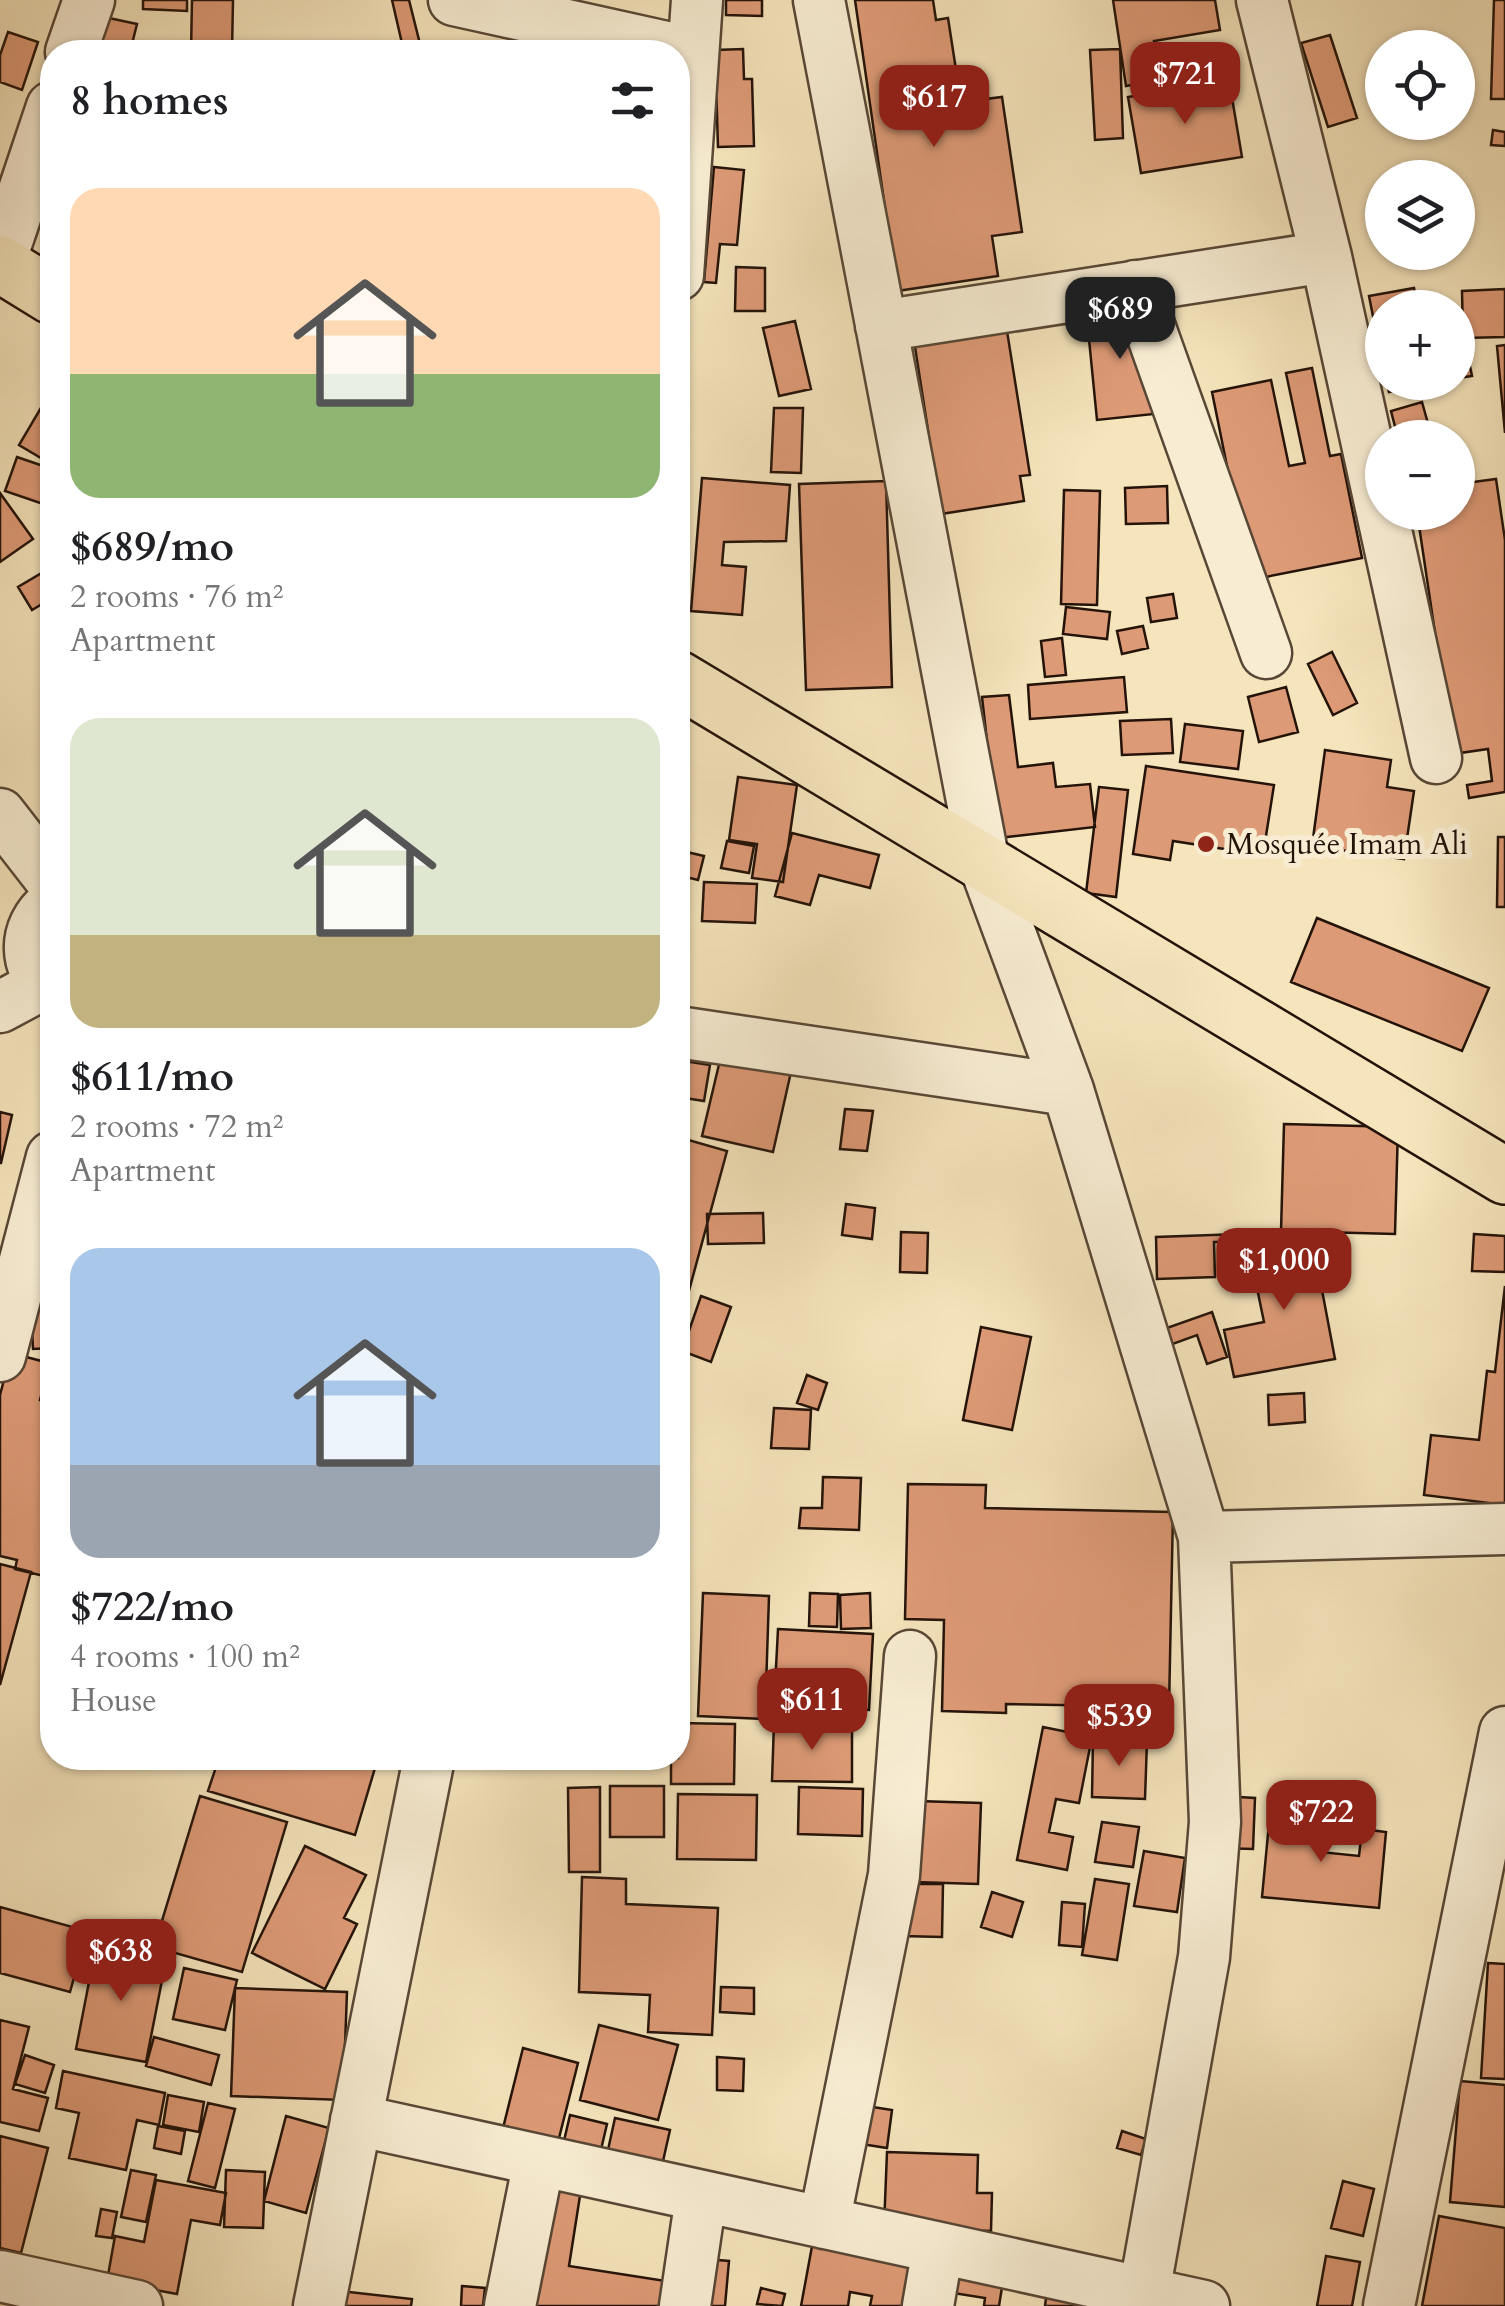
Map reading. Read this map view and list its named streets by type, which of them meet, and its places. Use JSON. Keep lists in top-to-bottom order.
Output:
{
  "places": ["Mosquée Imam Ali"],
  "page": {
    "map_buttons": ["+", "−"],
    "heading": "8 homes",
    "price": [
      "$721",
      "$617",
      "$689",
      "$1,000",
      "$611",
      "$539",
      "$722",
      "$638"
    ],
    "list": [
      {
        "name": "$689/mo",
        "note": "2 rooms · 76 m² · Apartment"
      },
      {
        "name": "$611/mo",
        "note": "2 rooms · 72 m² · Apartment"
      },
      {
        "name": "$722/mo",
        "note": "4 rooms · 100 m² · House"
      }
    ]
  }
}
